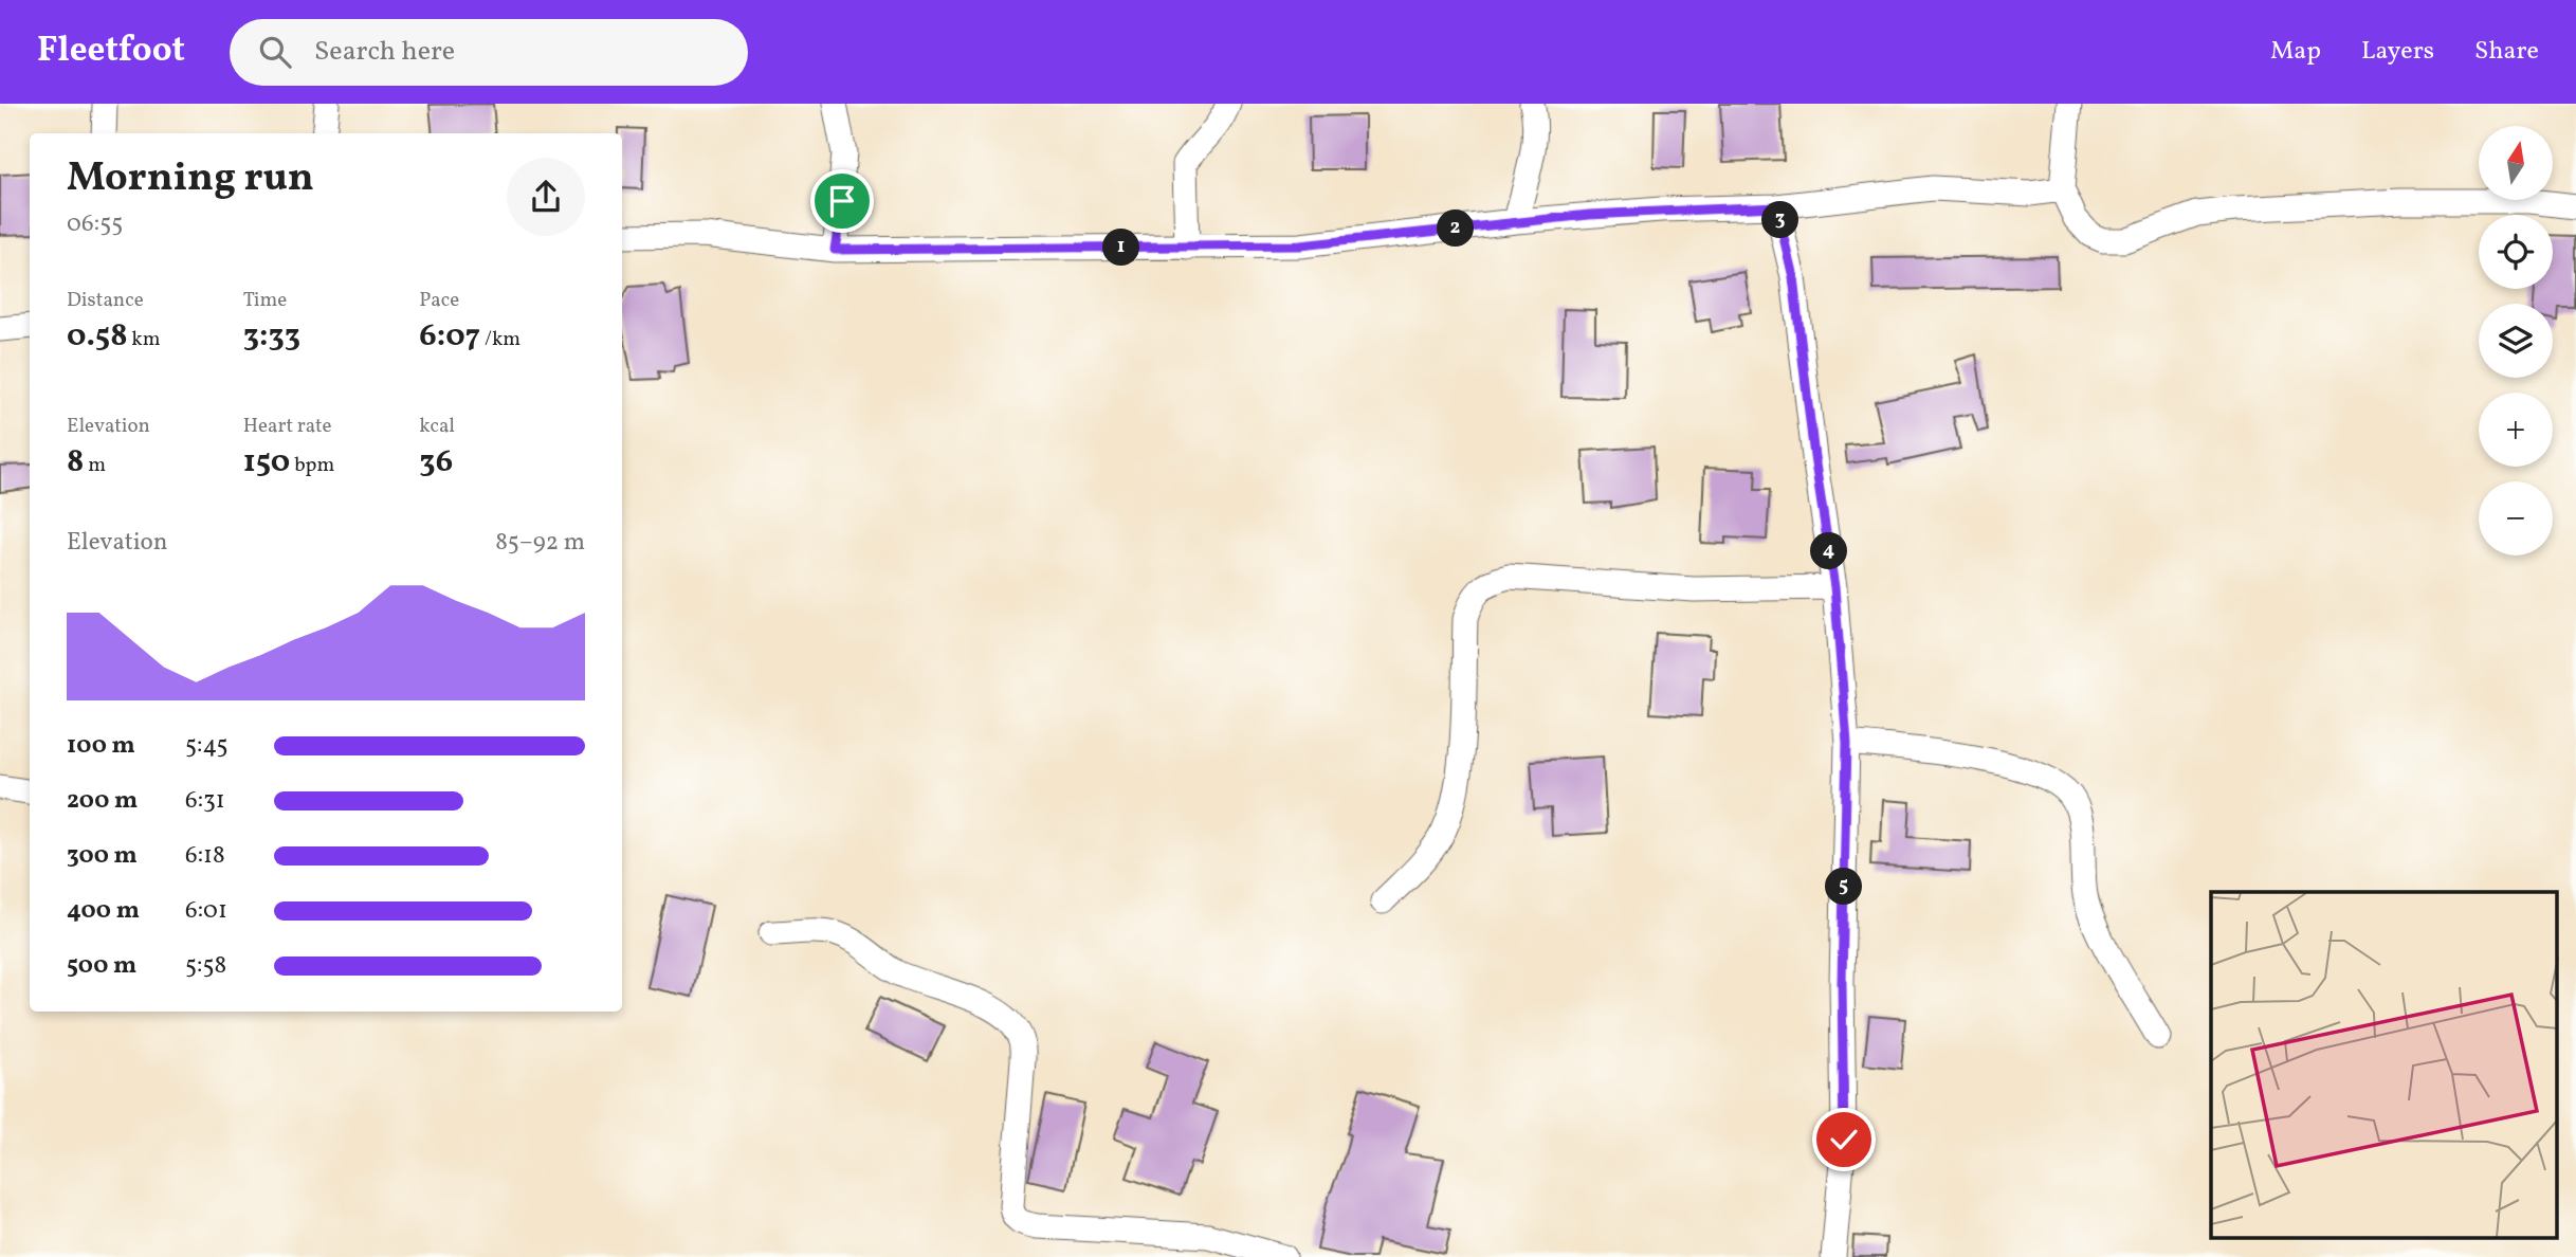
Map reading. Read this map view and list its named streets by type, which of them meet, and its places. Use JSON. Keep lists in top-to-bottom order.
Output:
{
  "north": "top",
  "page": {
    "header": "Fleetfoot",
    "search": "Search here",
    "nav": ["Map", "Layers", "Share"],
    "map_buttons": ["+", "−"],
    "heading": ["Morning run", "06:55"],
    "pins": [
      "3",
      "2",
      "1",
      "4",
      "5"
    ],
    "stats": [
      ["Distance", "0.58 km"],
      ["Time", "3:33"],
      ["Pace", "6:07 /km"],
      ["Elevation", "8 m"],
      ["Heart rate", "150 bpm"],
      ["kcal", "36"]
    ],
    "chart": ["Elevation", "85–92 m"],
    "list": [
      {
        "name": "100 m",
        "note": "5:45"
      },
      {
        "name": "200 m",
        "note": "6:31"
      },
      {
        "name": "300 m",
        "note": "6:18"
      },
      {
        "name": "400 m",
        "note": "6:01"
      },
      {
        "name": "500 m",
        "note": "5:58"
      }
    ]
  }
}
